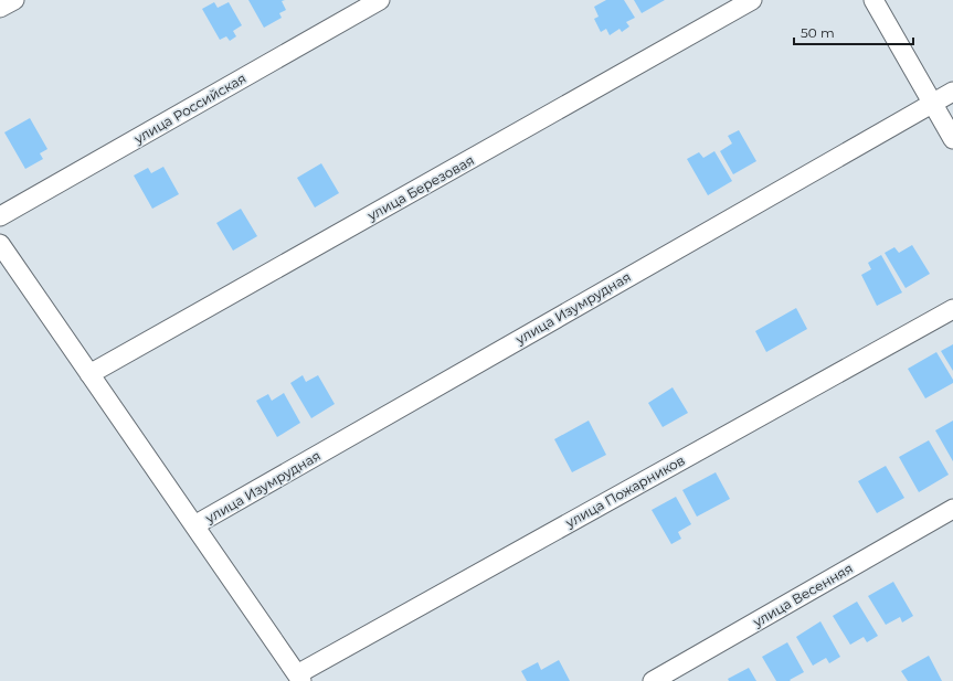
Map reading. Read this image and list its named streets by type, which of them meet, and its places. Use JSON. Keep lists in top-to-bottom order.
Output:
{
  "streets": {
    "street": [
      "улица Российская",
      "улица Березовая",
      "улица Изумрудная",
      "улица Пожарников",
      "улица Весенняя"
    ]
  },
  "scale_bar": "50 m"
}
